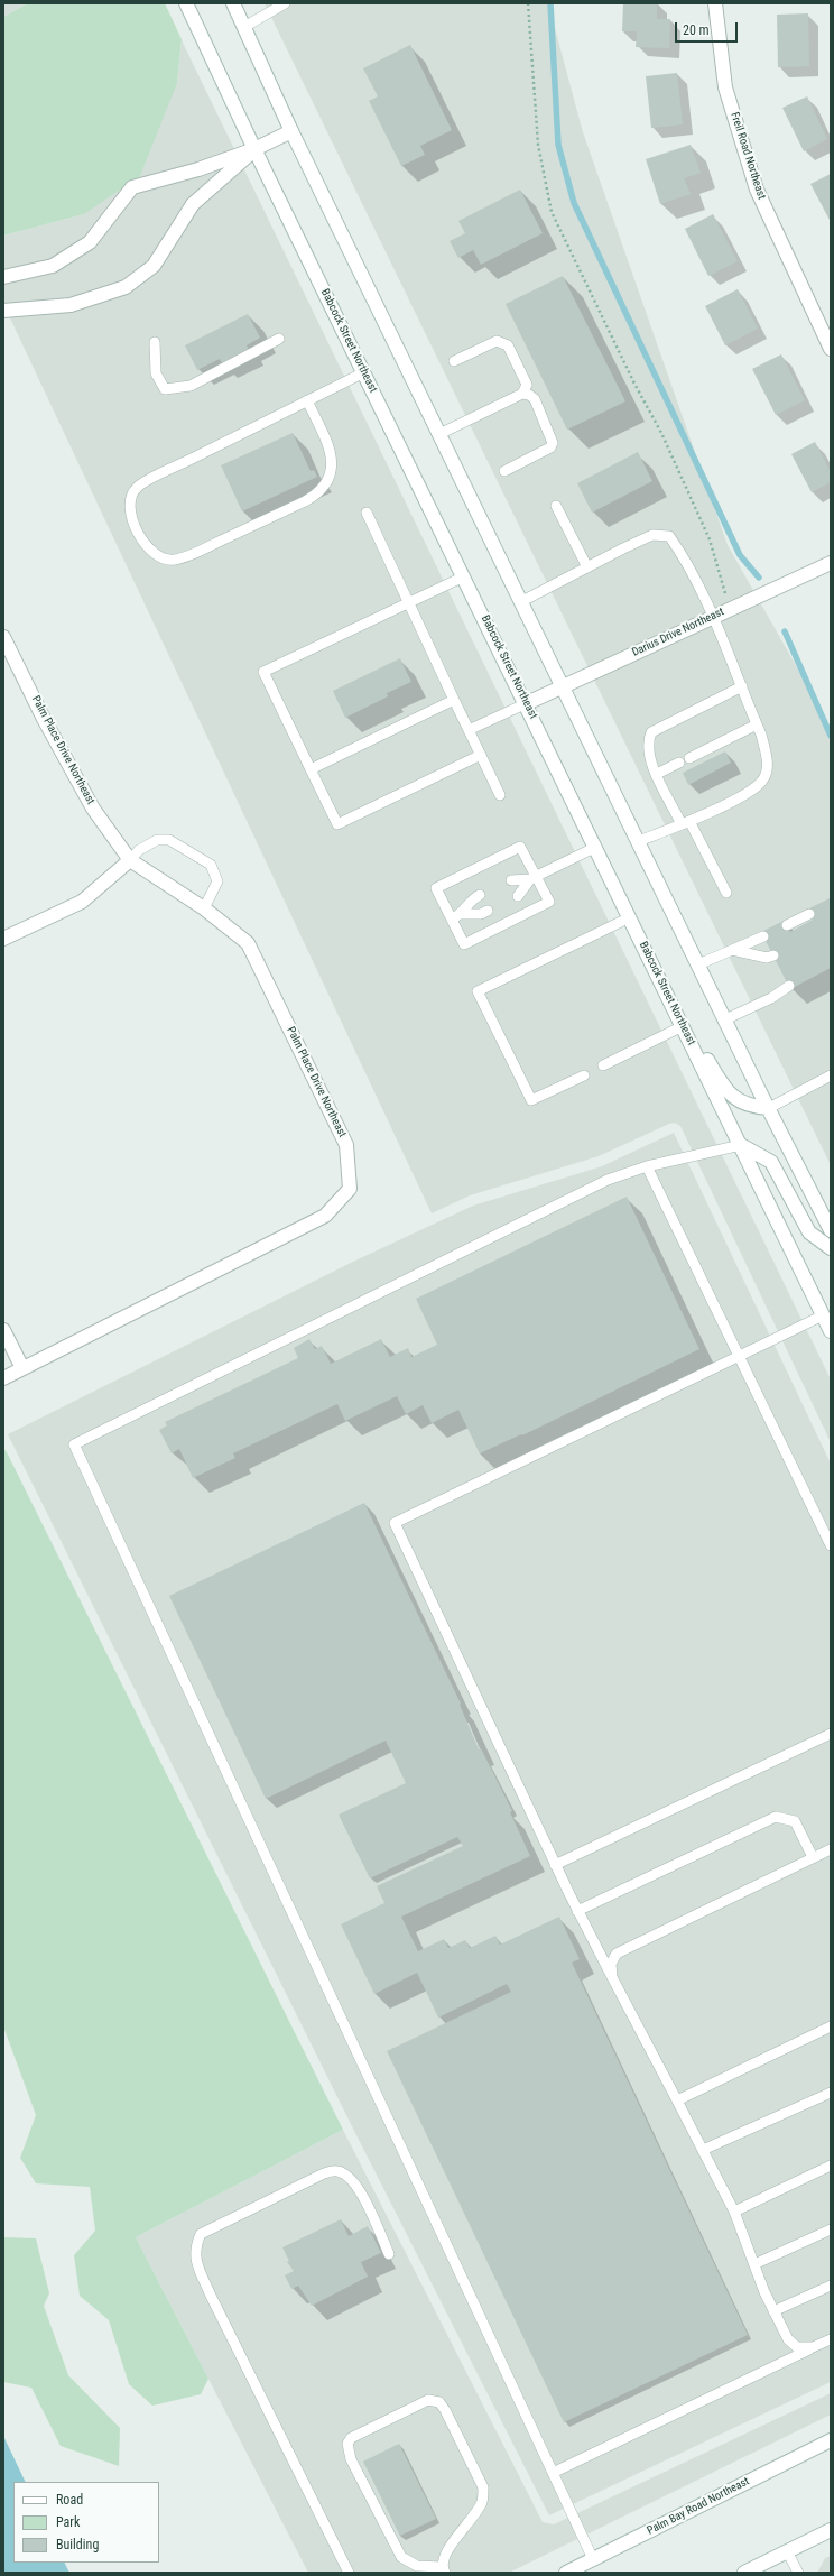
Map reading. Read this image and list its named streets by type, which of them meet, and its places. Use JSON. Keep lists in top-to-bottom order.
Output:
{
  "streets": {
    "main road": [
      "Freil Road Northeast",
      "Babcock Street Northeast",
      "Darius Drive Northeast",
      "Palm Place Drive Northeast",
      "Palm Bay Road Northeast"
    ]
  },
  "crossings": [
    ["Babcock Street Northeast", "Darius Drive Northeast"]
  ],
  "legend": ["Road", "Park", "Building"],
  "scale_bar": "20 m"
}
